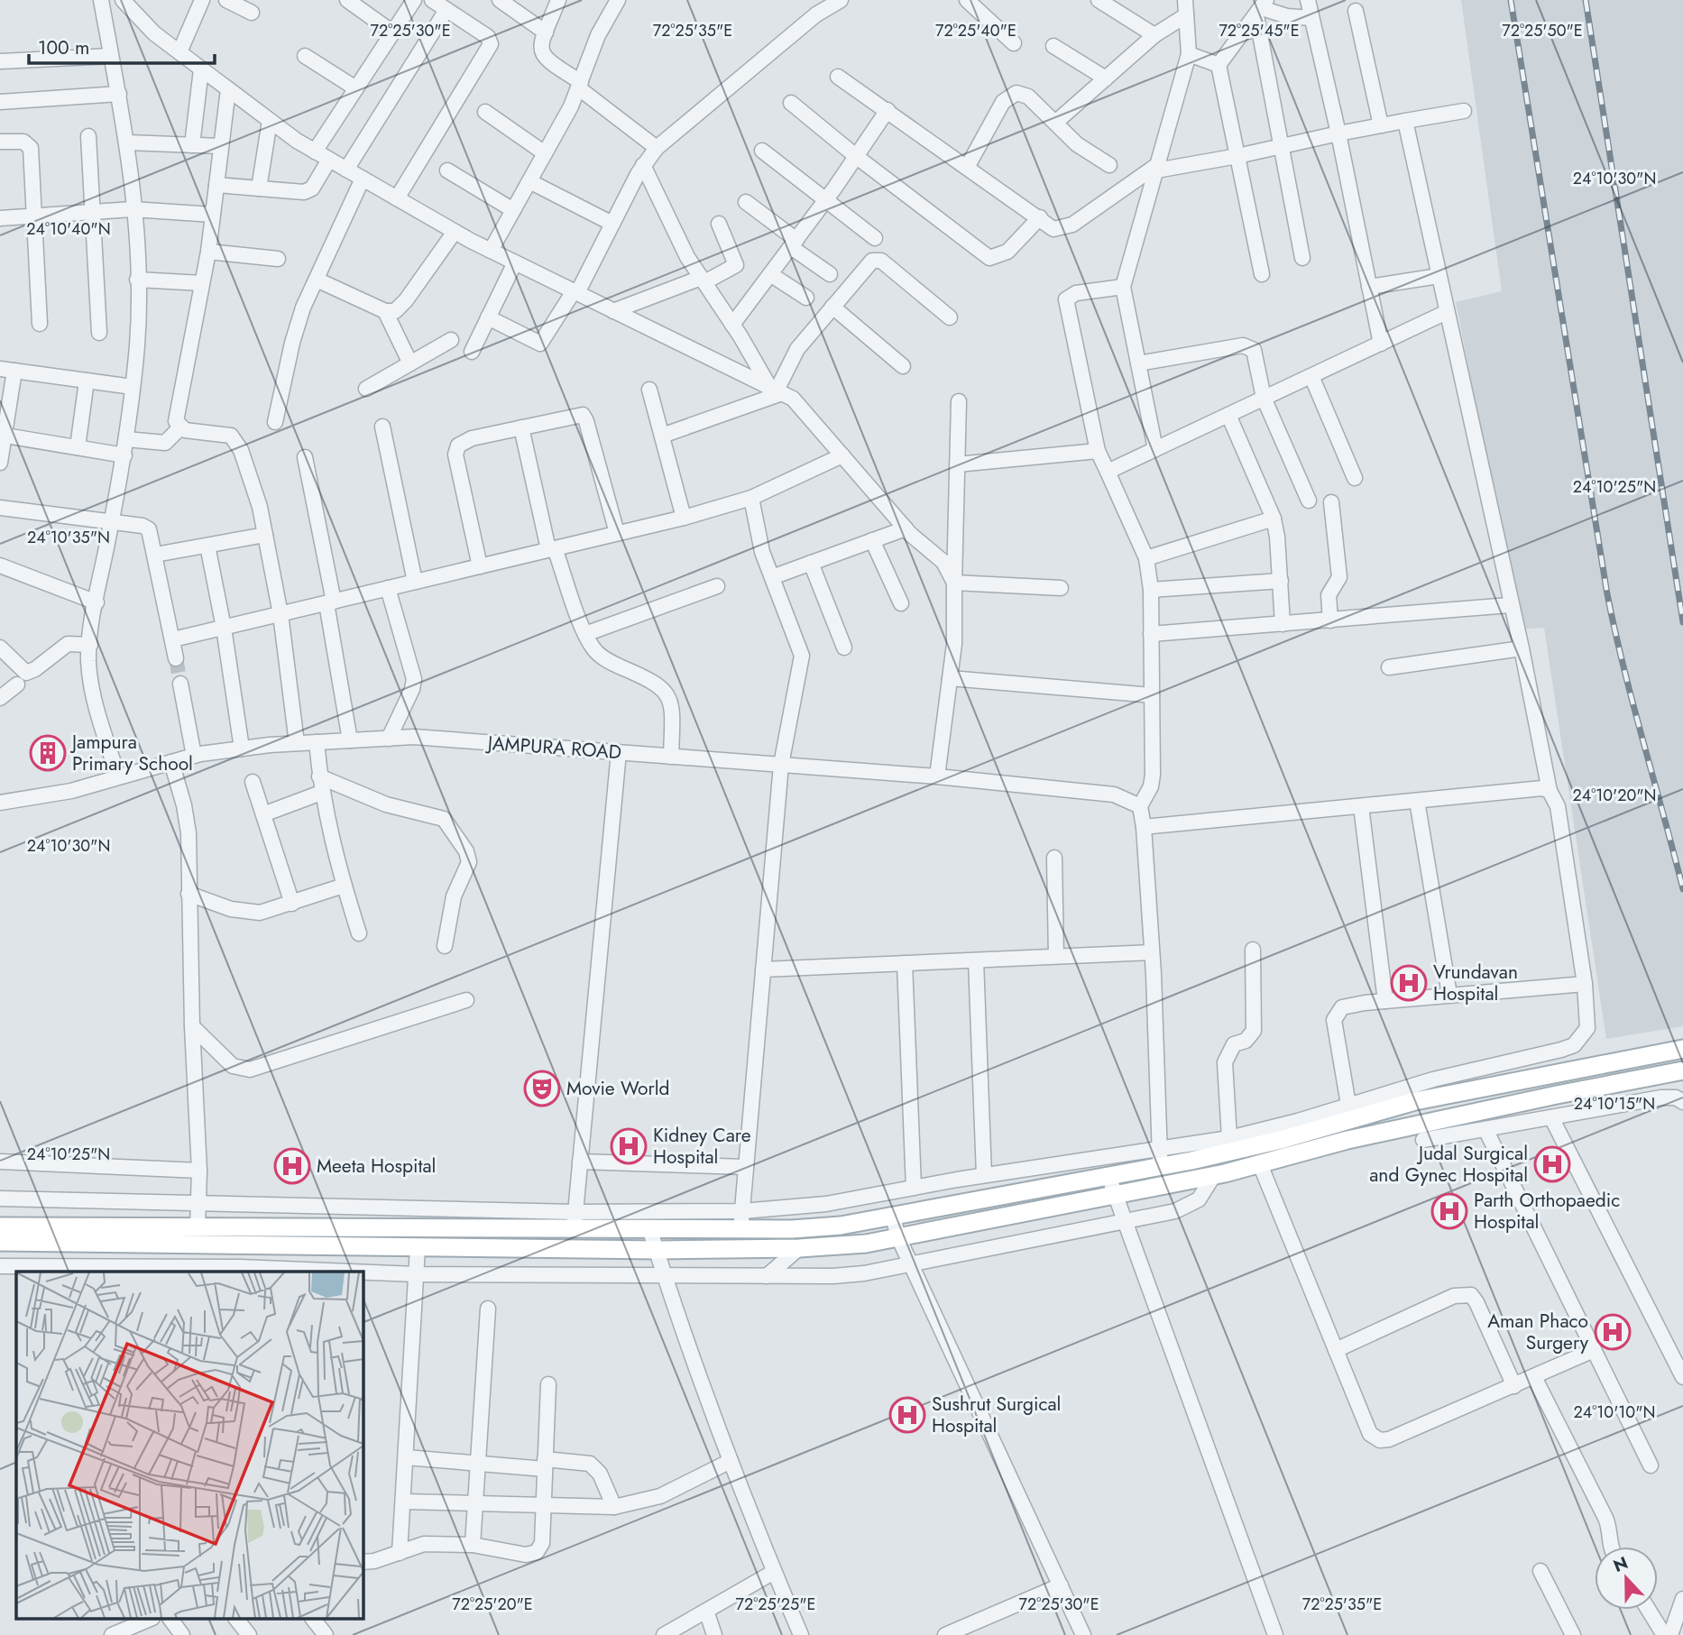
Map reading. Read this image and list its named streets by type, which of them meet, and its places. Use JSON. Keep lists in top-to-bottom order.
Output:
{
  "streets": {
    "street": ["JAMPURA ROAD"]
  },
  "places": {
    "building": ["Jampura Primary School"],
    "hospital": [
      "Vrundavan Hospital",
      "Kidney Care Hospital",
      "Judal Surgical and Gynec Hospital",
      "Meeta Hospital",
      "Parth Orthopaedic Hospital",
      "Aman Phaco Surgery",
      "Sushrut Surgical Hospital"
    ],
    "theatre": ["Movie World"]
  },
  "scale_bar": "100 m",
  "north": "top",
  "coordinates": [
    "72°25'30\"E",
    "72°25'35\"E",
    "72°25'40\"E",
    "72°25'45\"E",
    "72°25'50\"E",
    "24°10'30\"N",
    "24°10'40\"N",
    "24°10'25\"N",
    "24°10'35\"N",
    "24°10'20\"N",
    "24°10'15\"N",
    "24°10'10\"N",
    "72°25'20\"E",
    "72°25'25\"E"
  ]
}
